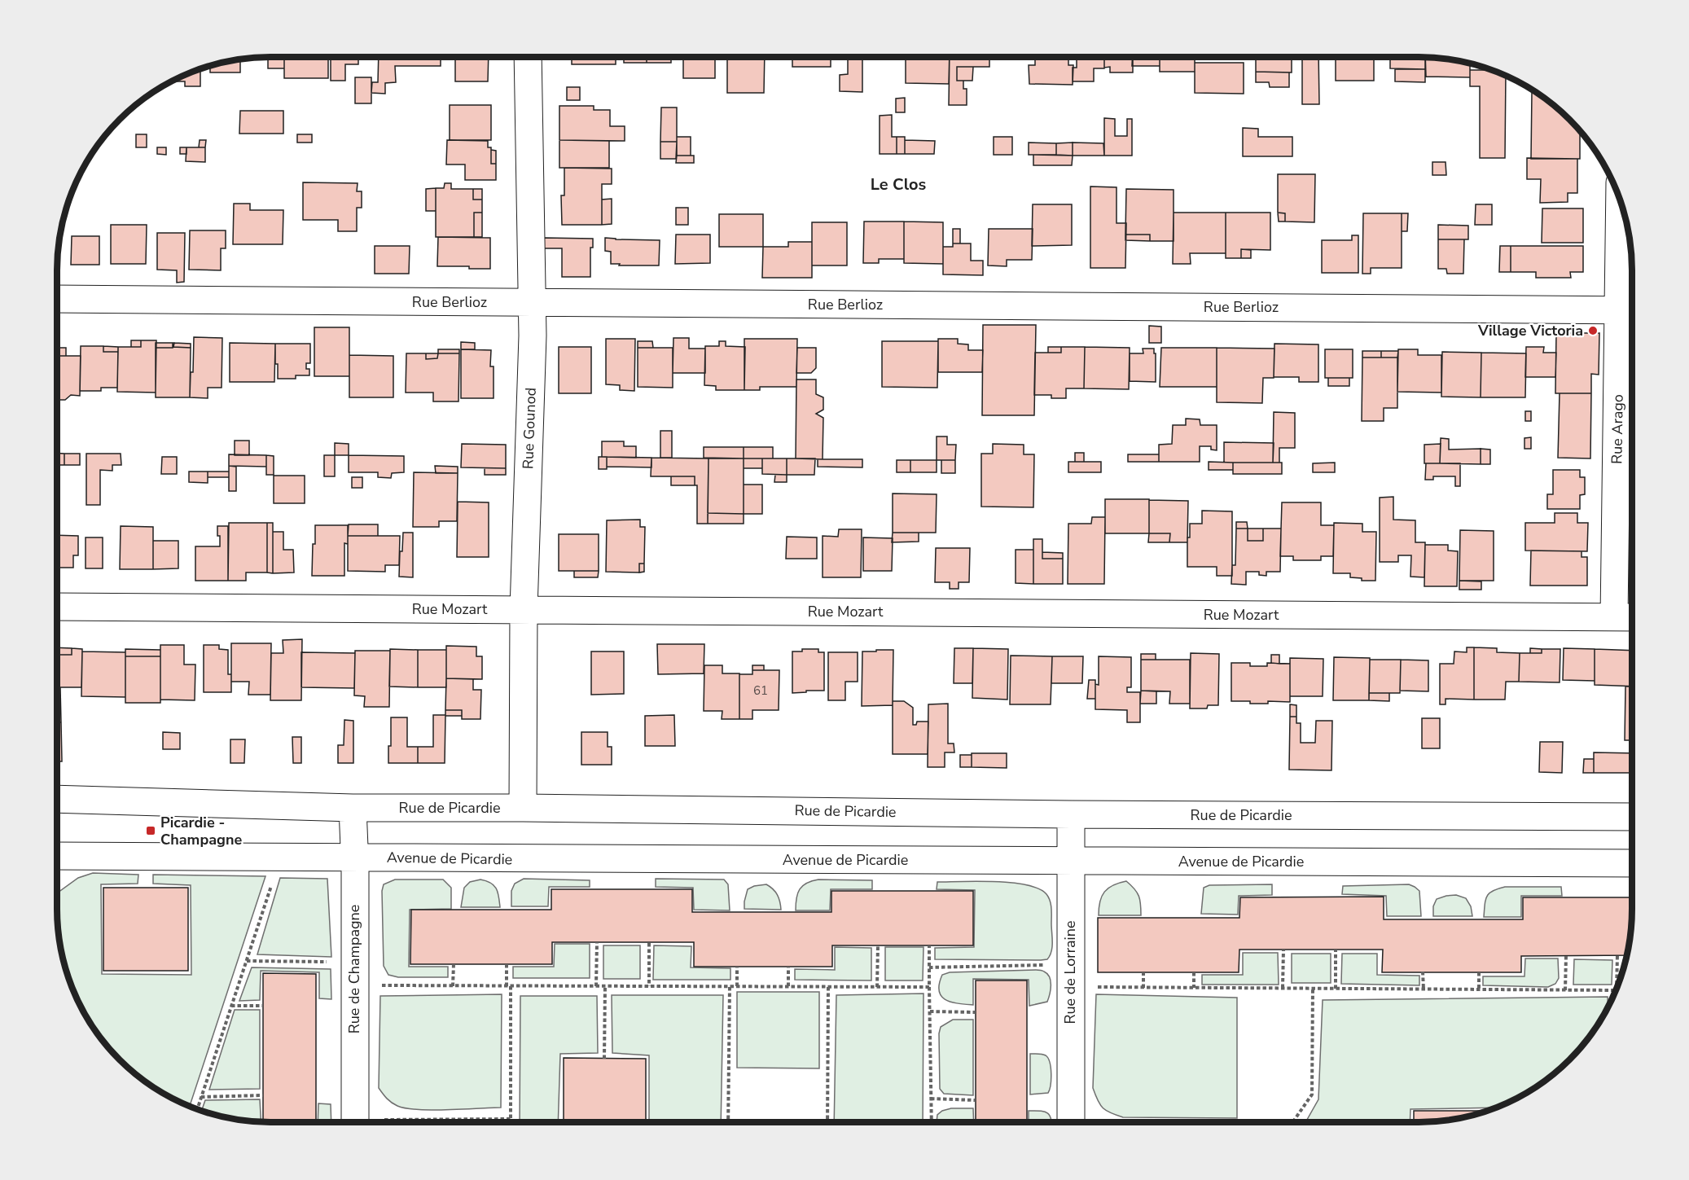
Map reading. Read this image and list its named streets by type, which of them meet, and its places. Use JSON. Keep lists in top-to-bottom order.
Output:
{
  "streets": {
    "street": [
      "Rue Berlioz",
      "Rue Gounod",
      "Rue Arago",
      "Rue Mozart",
      "Rue de Picardie",
      "Avenue de Picardie",
      "Rue de Champagne",
      "Rue de Lorraine"
    ]
  },
  "crossings": [
    ["Rue Berlioz", "Rue Gounod"],
    ["Rue Berlioz", "Rue Arago"],
    ["Rue Gounod", "Rue Mozart"],
    ["Rue Gounod", "Rue de Picardie"],
    ["Rue Arago", "Rue Mozart"],
    ["Rue de Picardie", "Rue de Champagne"],
    ["Rue de Picardie", "Rue de Lorraine"],
    ["Avenue de Picardie", "Rue de Champagne"],
    ["Avenue de Picardie", "Rue de Lorraine"]
  ],
  "districts": ["Le Clos"],
  "places": {
    "other": ["Village Victoria"],
    "transit": ["Picardie - Champagne"]
  },
  "house_numbers": ["61"]
}
